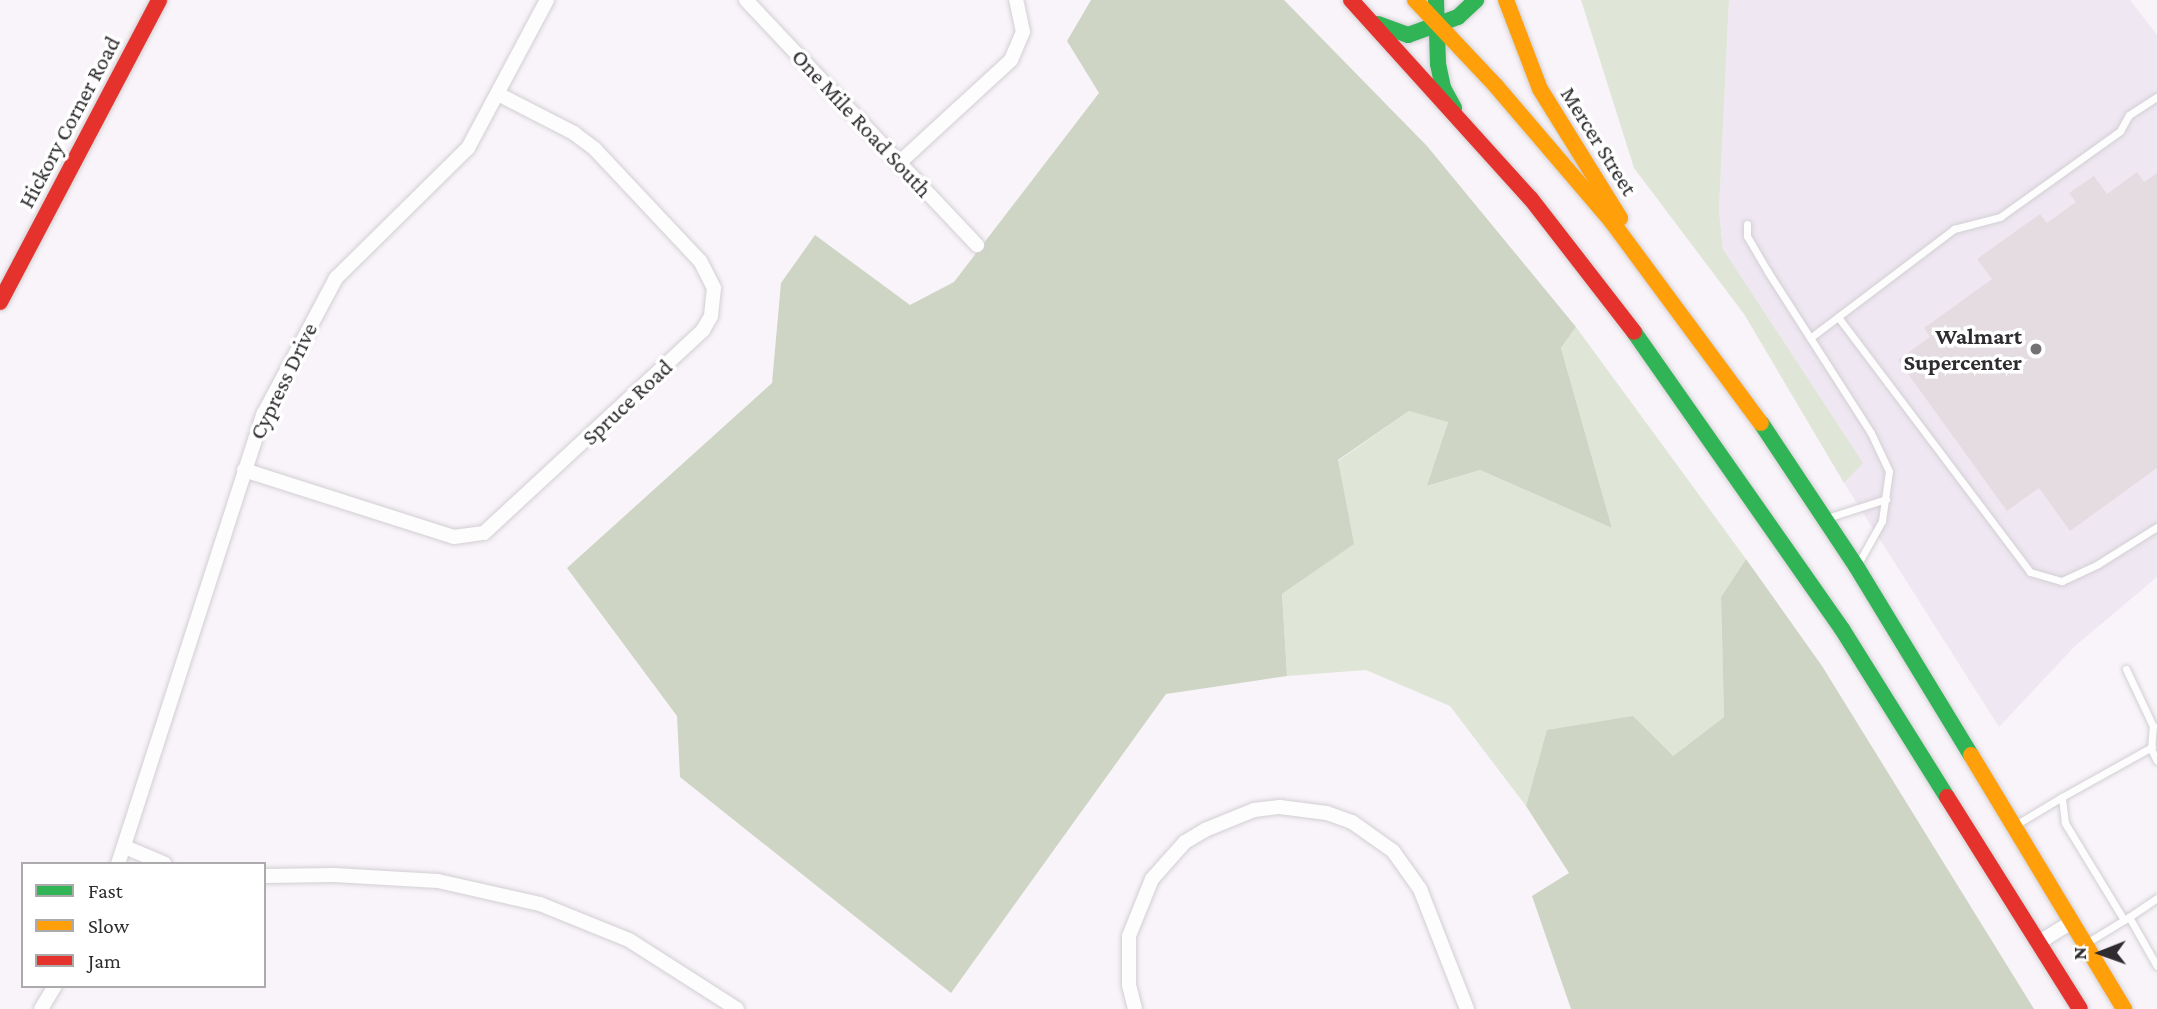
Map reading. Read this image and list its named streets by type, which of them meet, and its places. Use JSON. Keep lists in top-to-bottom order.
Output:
{
  "streets": {
    "main road": ["Hickory Corner Road", "Mercer Street"],
    "street": ["One Mile Road South", "Cypress Drive", "Spruce Road"]
  },
  "crossings": [
    ["Cypress Drive", "Spruce Road"]
  ],
  "places": ["Walmart Supercenter"],
  "legend": ["Fast", "Slow", "Jam"],
  "north": "left"
}
